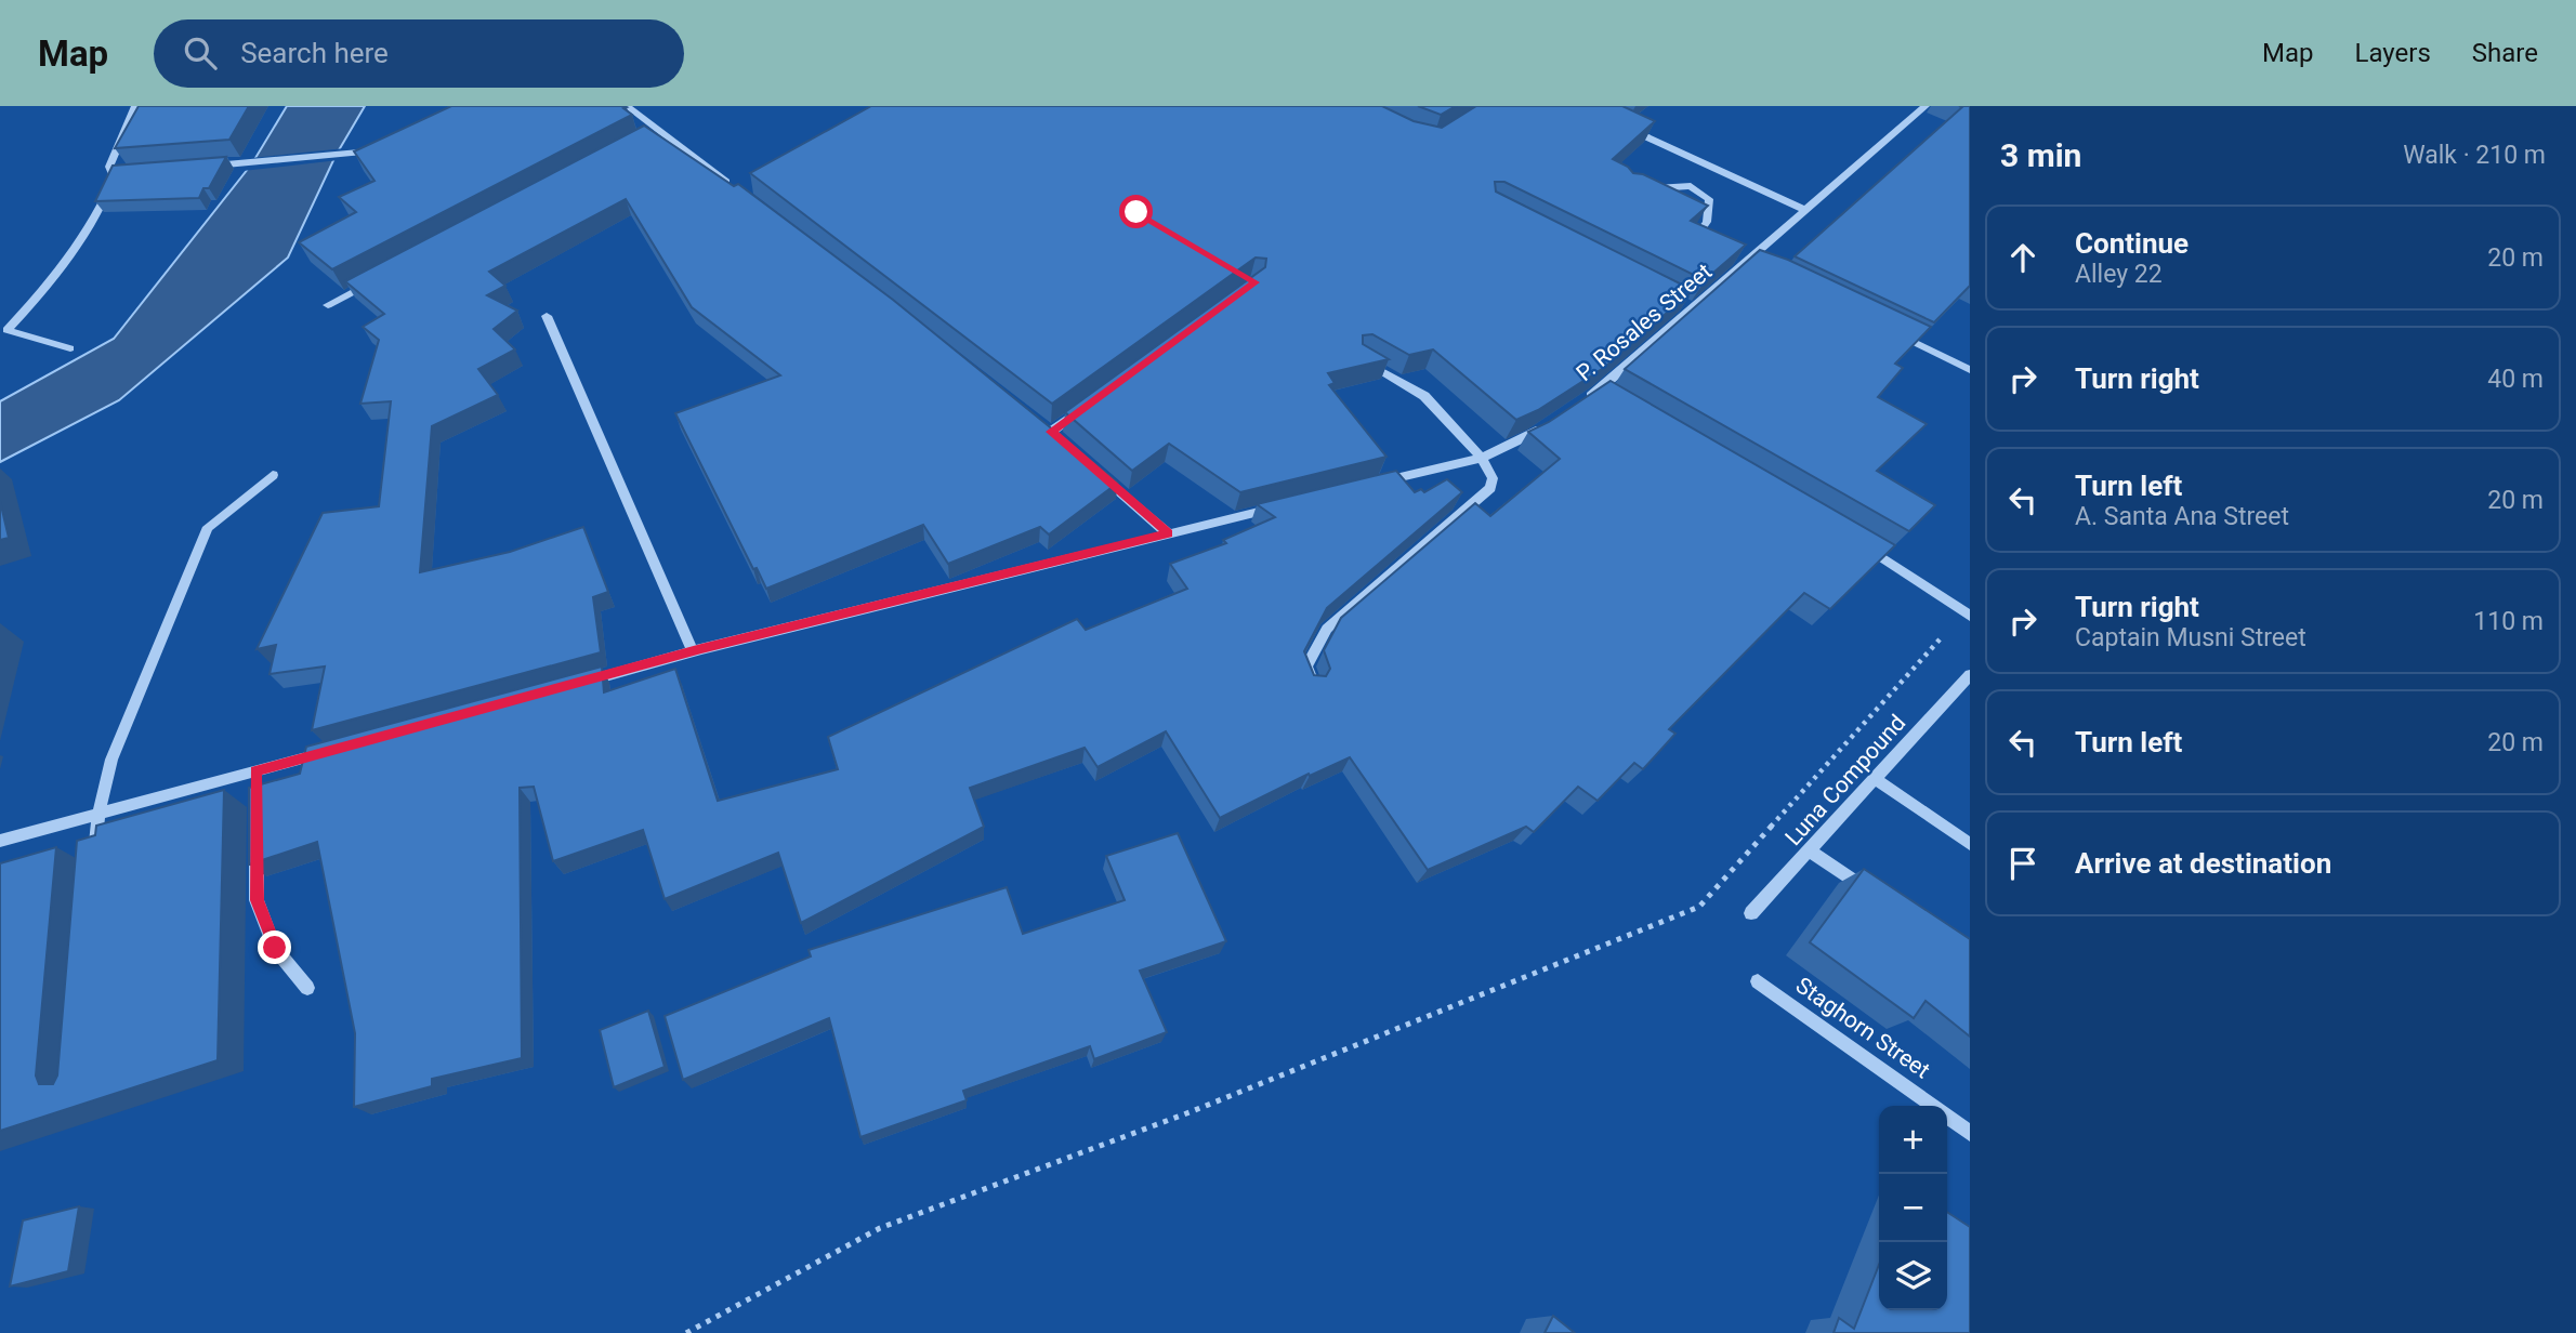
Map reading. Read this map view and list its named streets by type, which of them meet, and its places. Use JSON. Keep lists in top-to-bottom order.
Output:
{
  "streets": {
    "street": ["P. Rosales Street", "Luna Compound", "Staghorn Street"]
  },
  "page": {
    "header": "Map",
    "search": "Search here",
    "nav": ["Map", "Layers", "Share"],
    "heading": ["3 min", "Walk · 210 m"],
    "list": [
      ["Continue", "Alley 22", "20 m"],
      ["Turn right", "40 m"],
      ["Turn left", "A. Santa Ana Street", "20 m"],
      ["Turn right", "Captain Musni Street", "110 m"],
      ["Turn left", "20 m"],
      "Arrive at destination"
    ],
    "map_buttons": ["+", "−"]
  }
}
